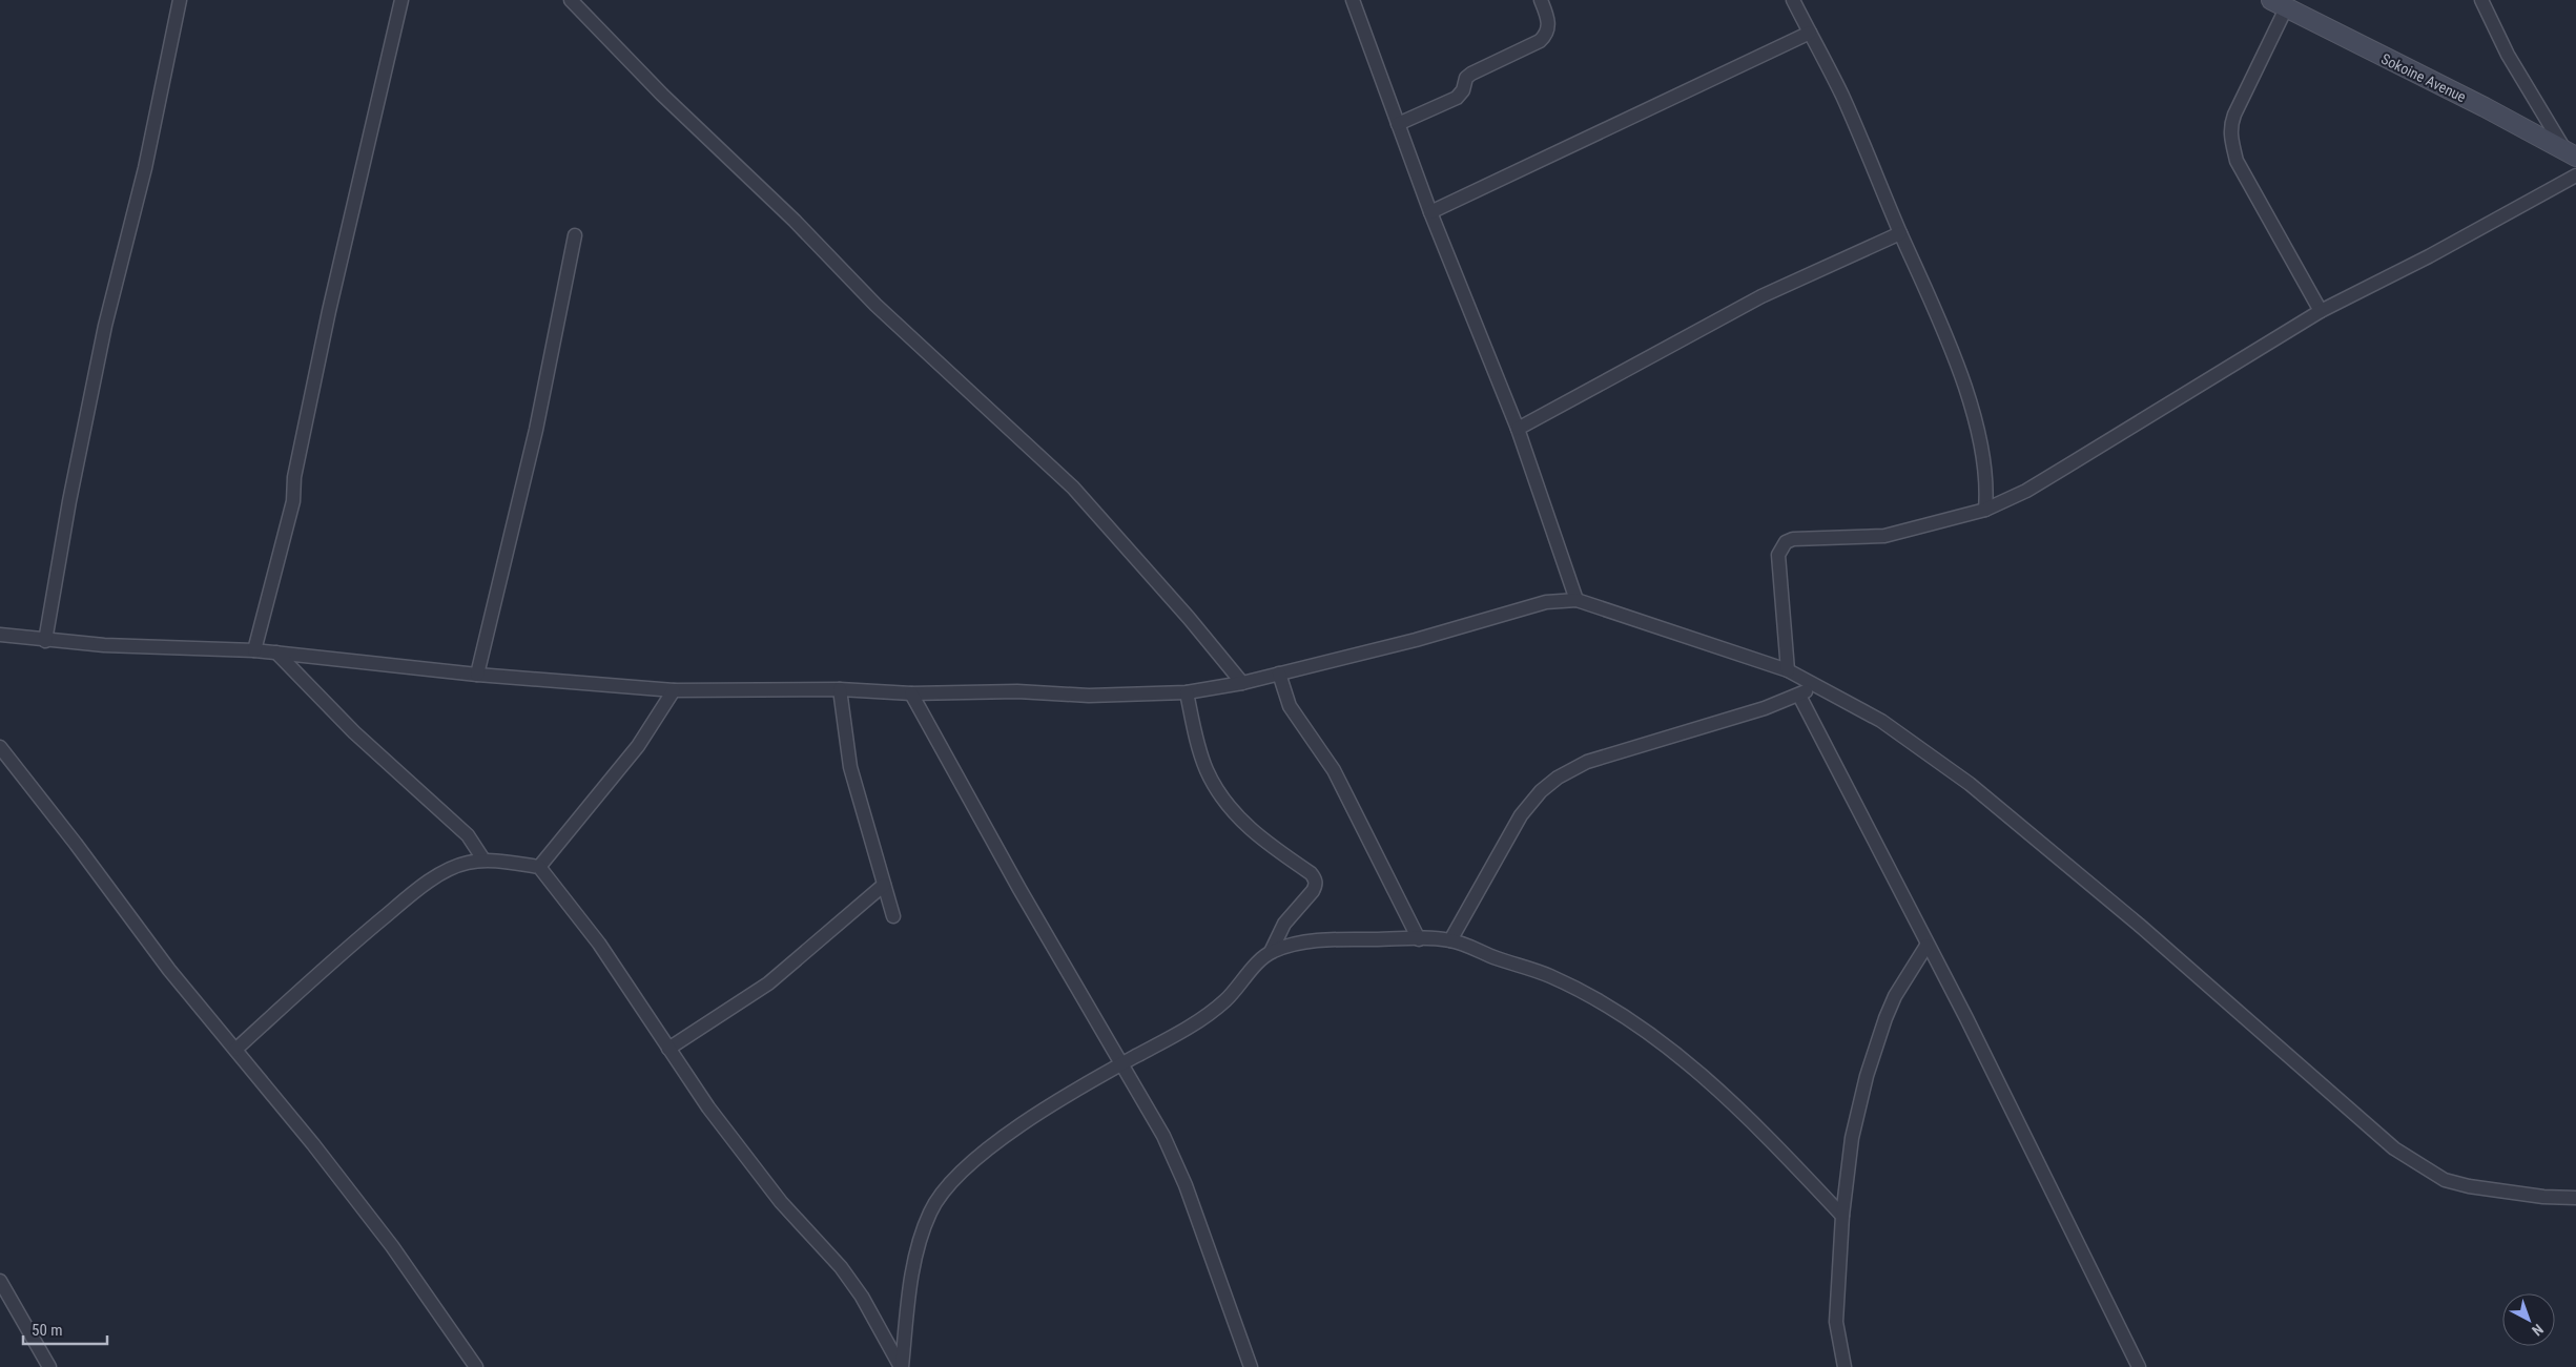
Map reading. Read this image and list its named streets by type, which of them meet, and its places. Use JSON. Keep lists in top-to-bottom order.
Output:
{
  "streets": {
    "street": ["Sokoine Avenue"]
  },
  "scale_bar": "50 m",
  "north": "bottom right"
}
